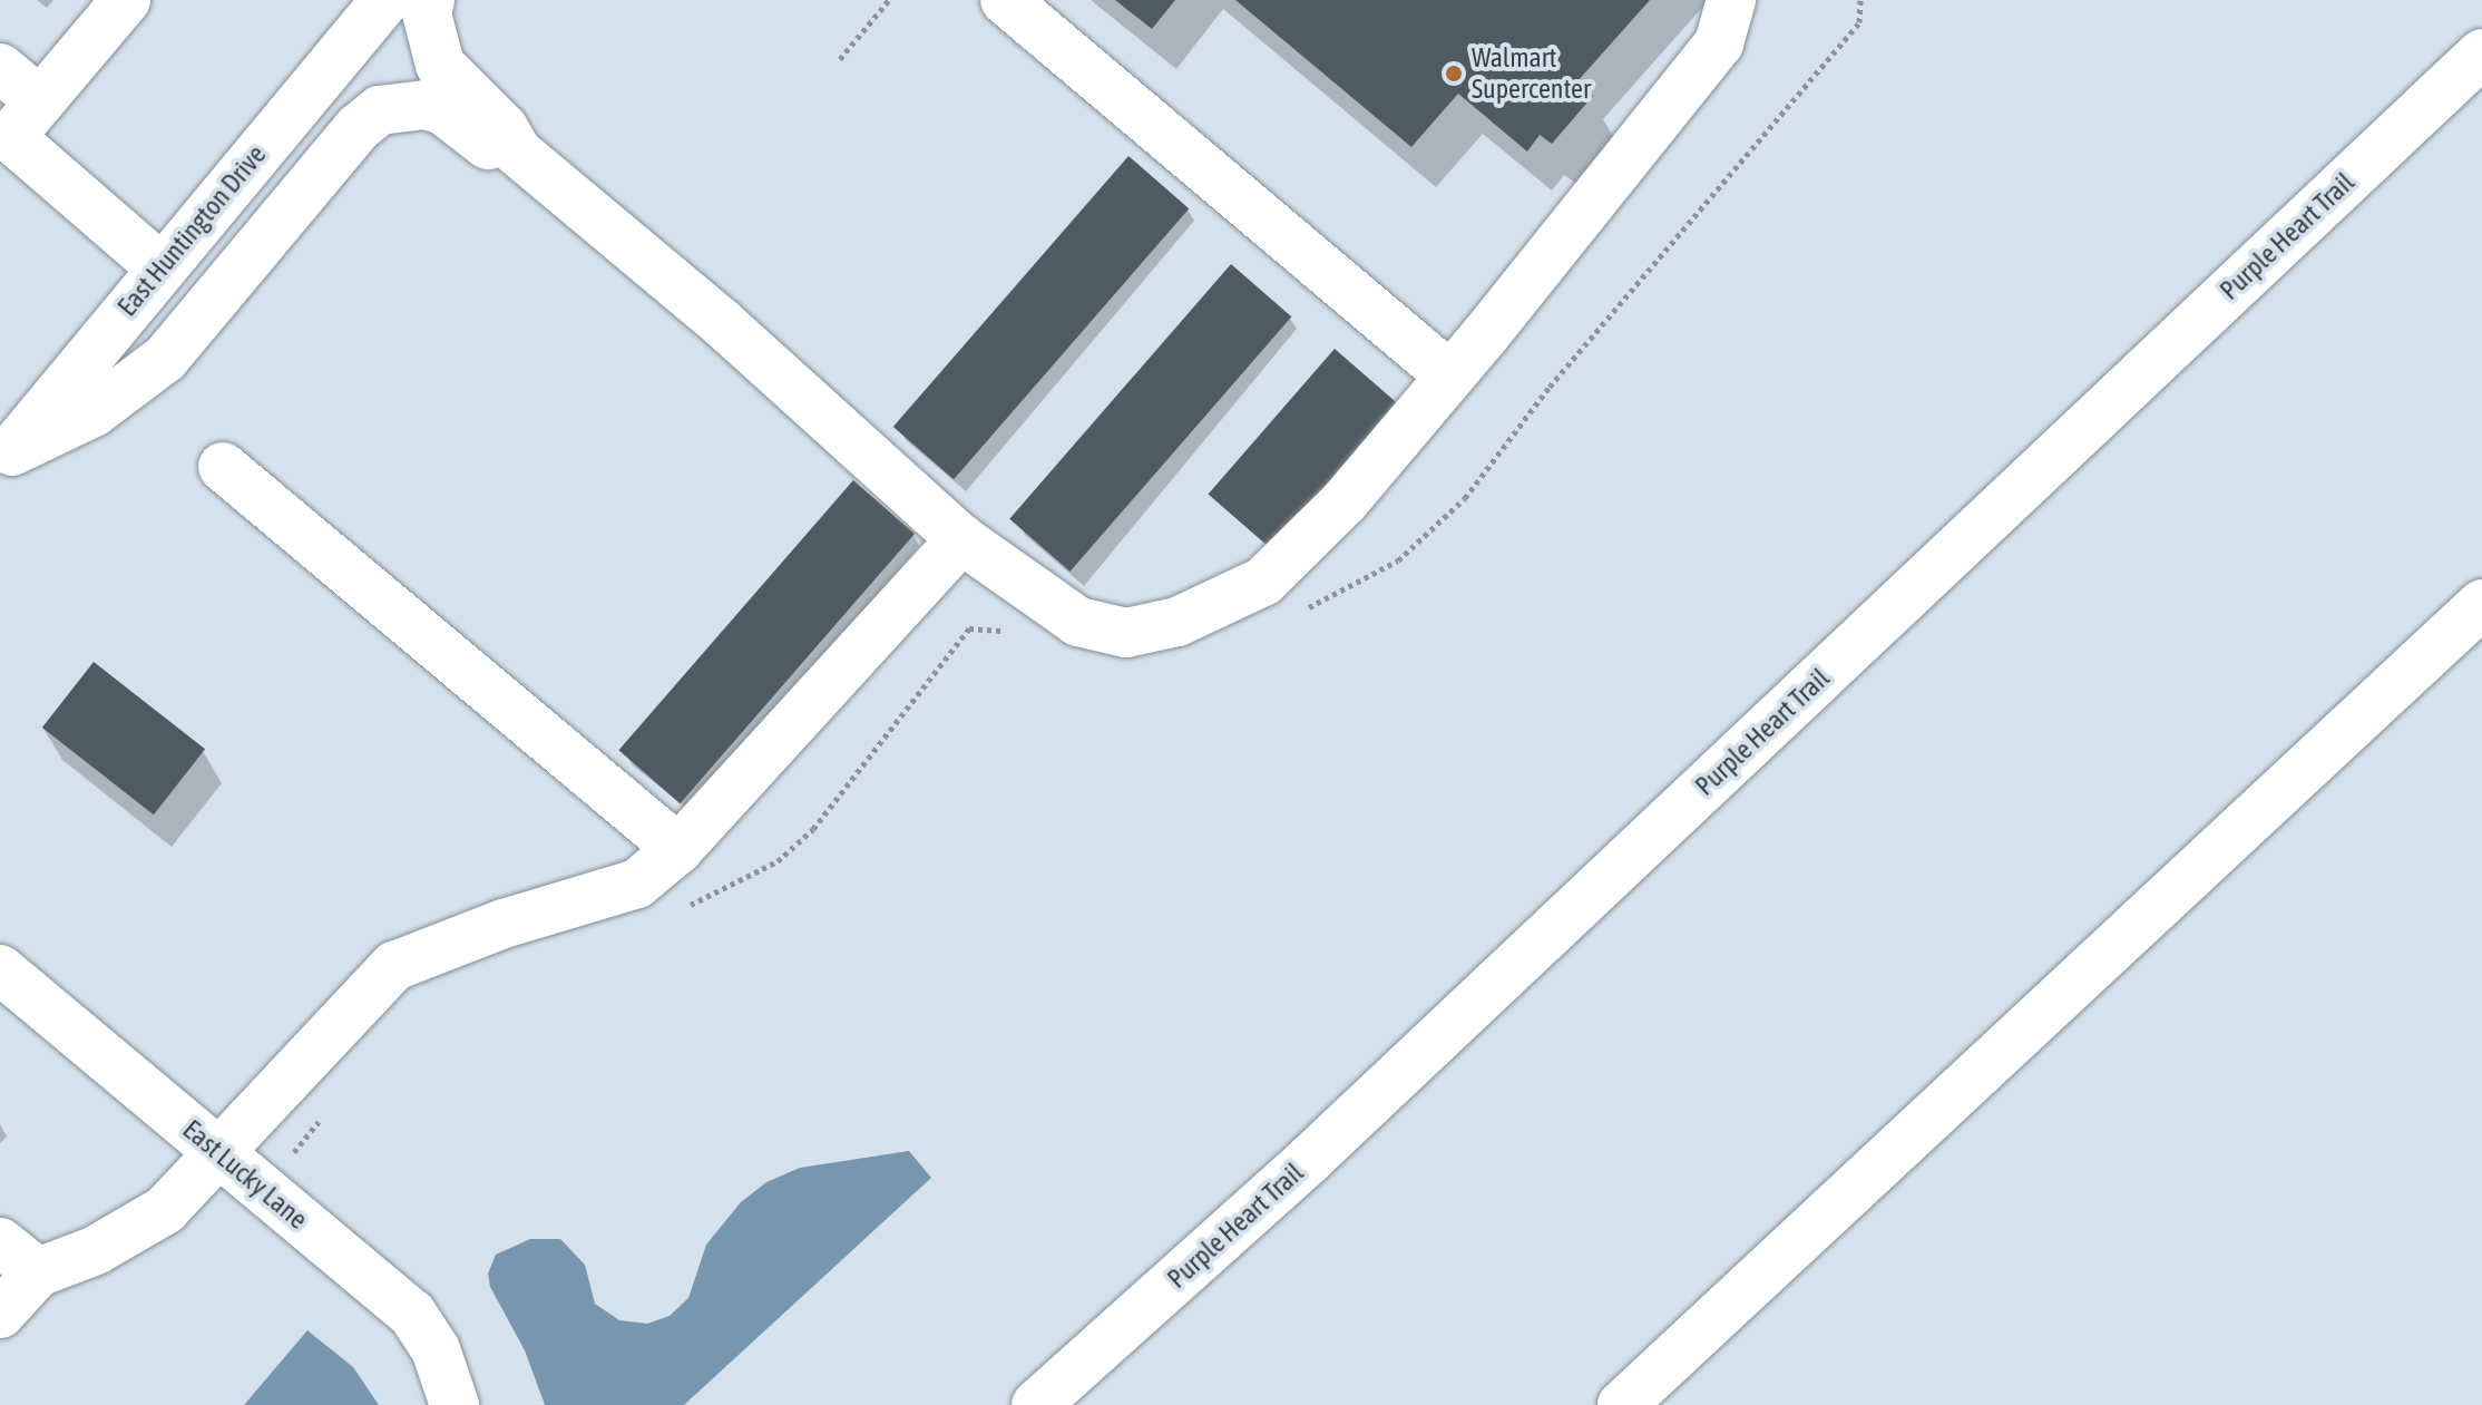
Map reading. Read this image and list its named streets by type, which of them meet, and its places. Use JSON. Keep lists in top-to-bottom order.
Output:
{
  "streets": {
    "main road": ["East Huntington Drive", "Purple Heart Trail", "East Lucky Lane"]
  },
  "places": ["Walmart Supercenter"]
}
